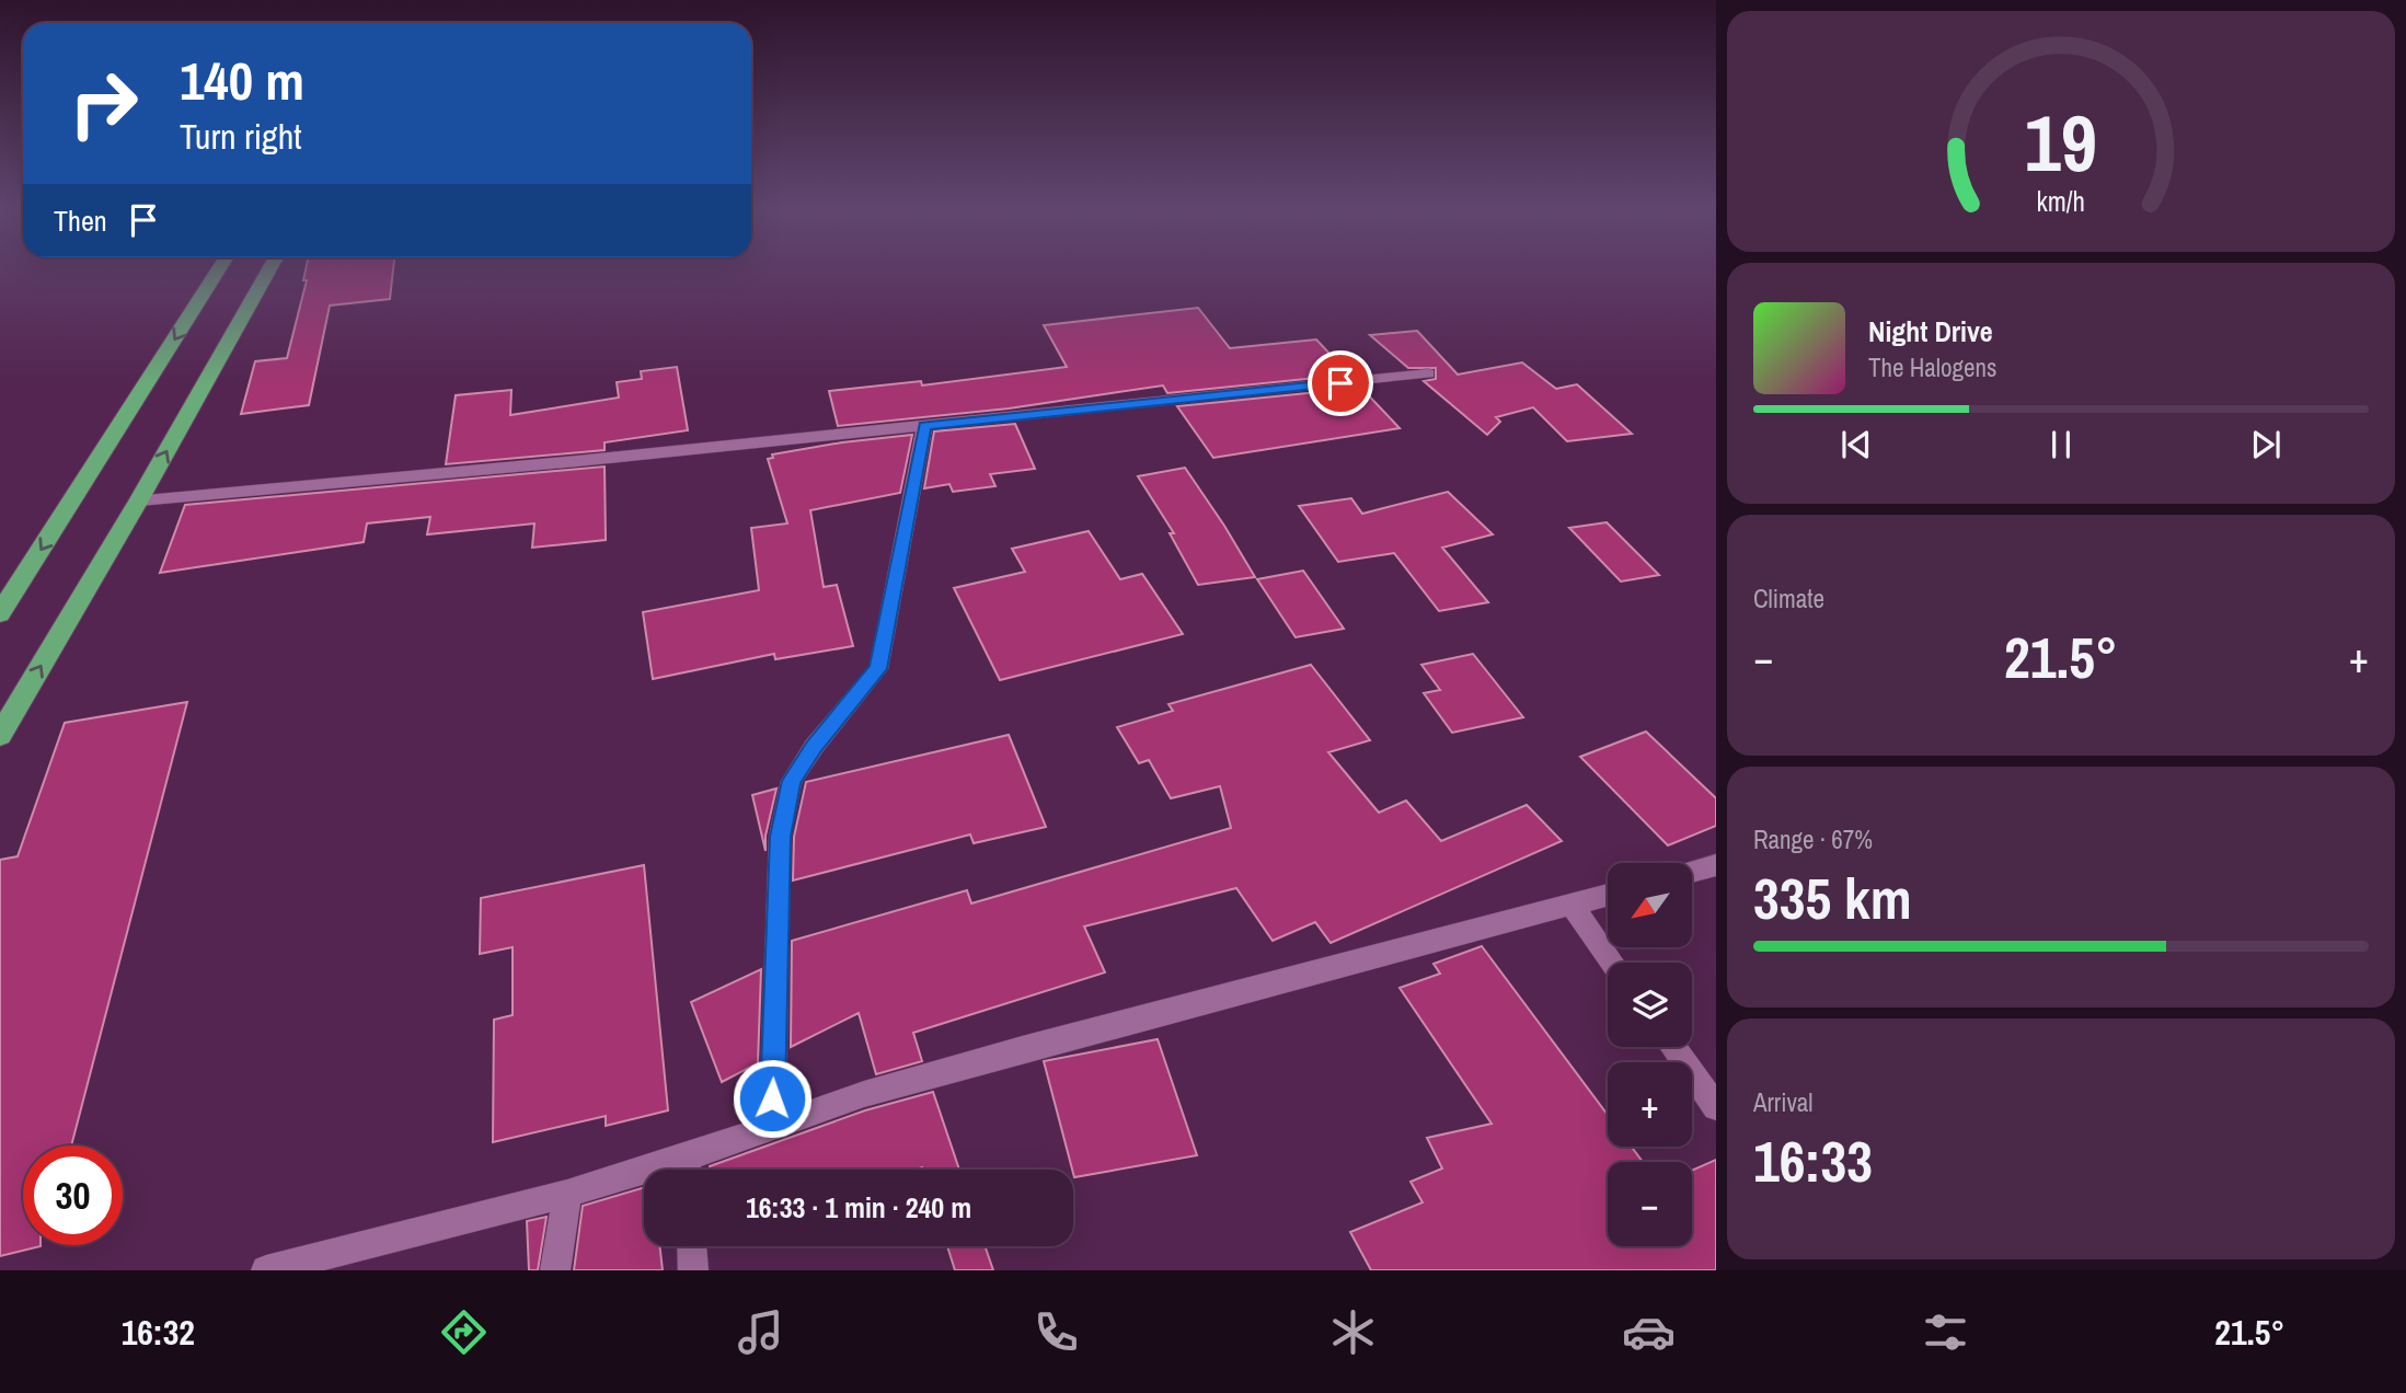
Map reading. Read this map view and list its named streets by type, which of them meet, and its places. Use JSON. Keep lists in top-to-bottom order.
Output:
{
  "north": "bottom left",
  "page": {
    "turn": ["140 m", "Turn right"],
    "then": "Then",
    "song": ["Night Drive", "The Halogens"],
    "tile": [
      "Climate",
      ["Range · 67%", "335 km"],
      ["Arrival", "16:33"]
    ],
    "heat": ["−", "21.5°", "+"],
    "map_buttons": ["+", "−"],
    "limit": "30",
    "trip": "16:33 · 1 min · 240 m",
    "tabs": ["16:32", "21.5°"],
    "gauge": ["19", "km/h"]
  }
}
